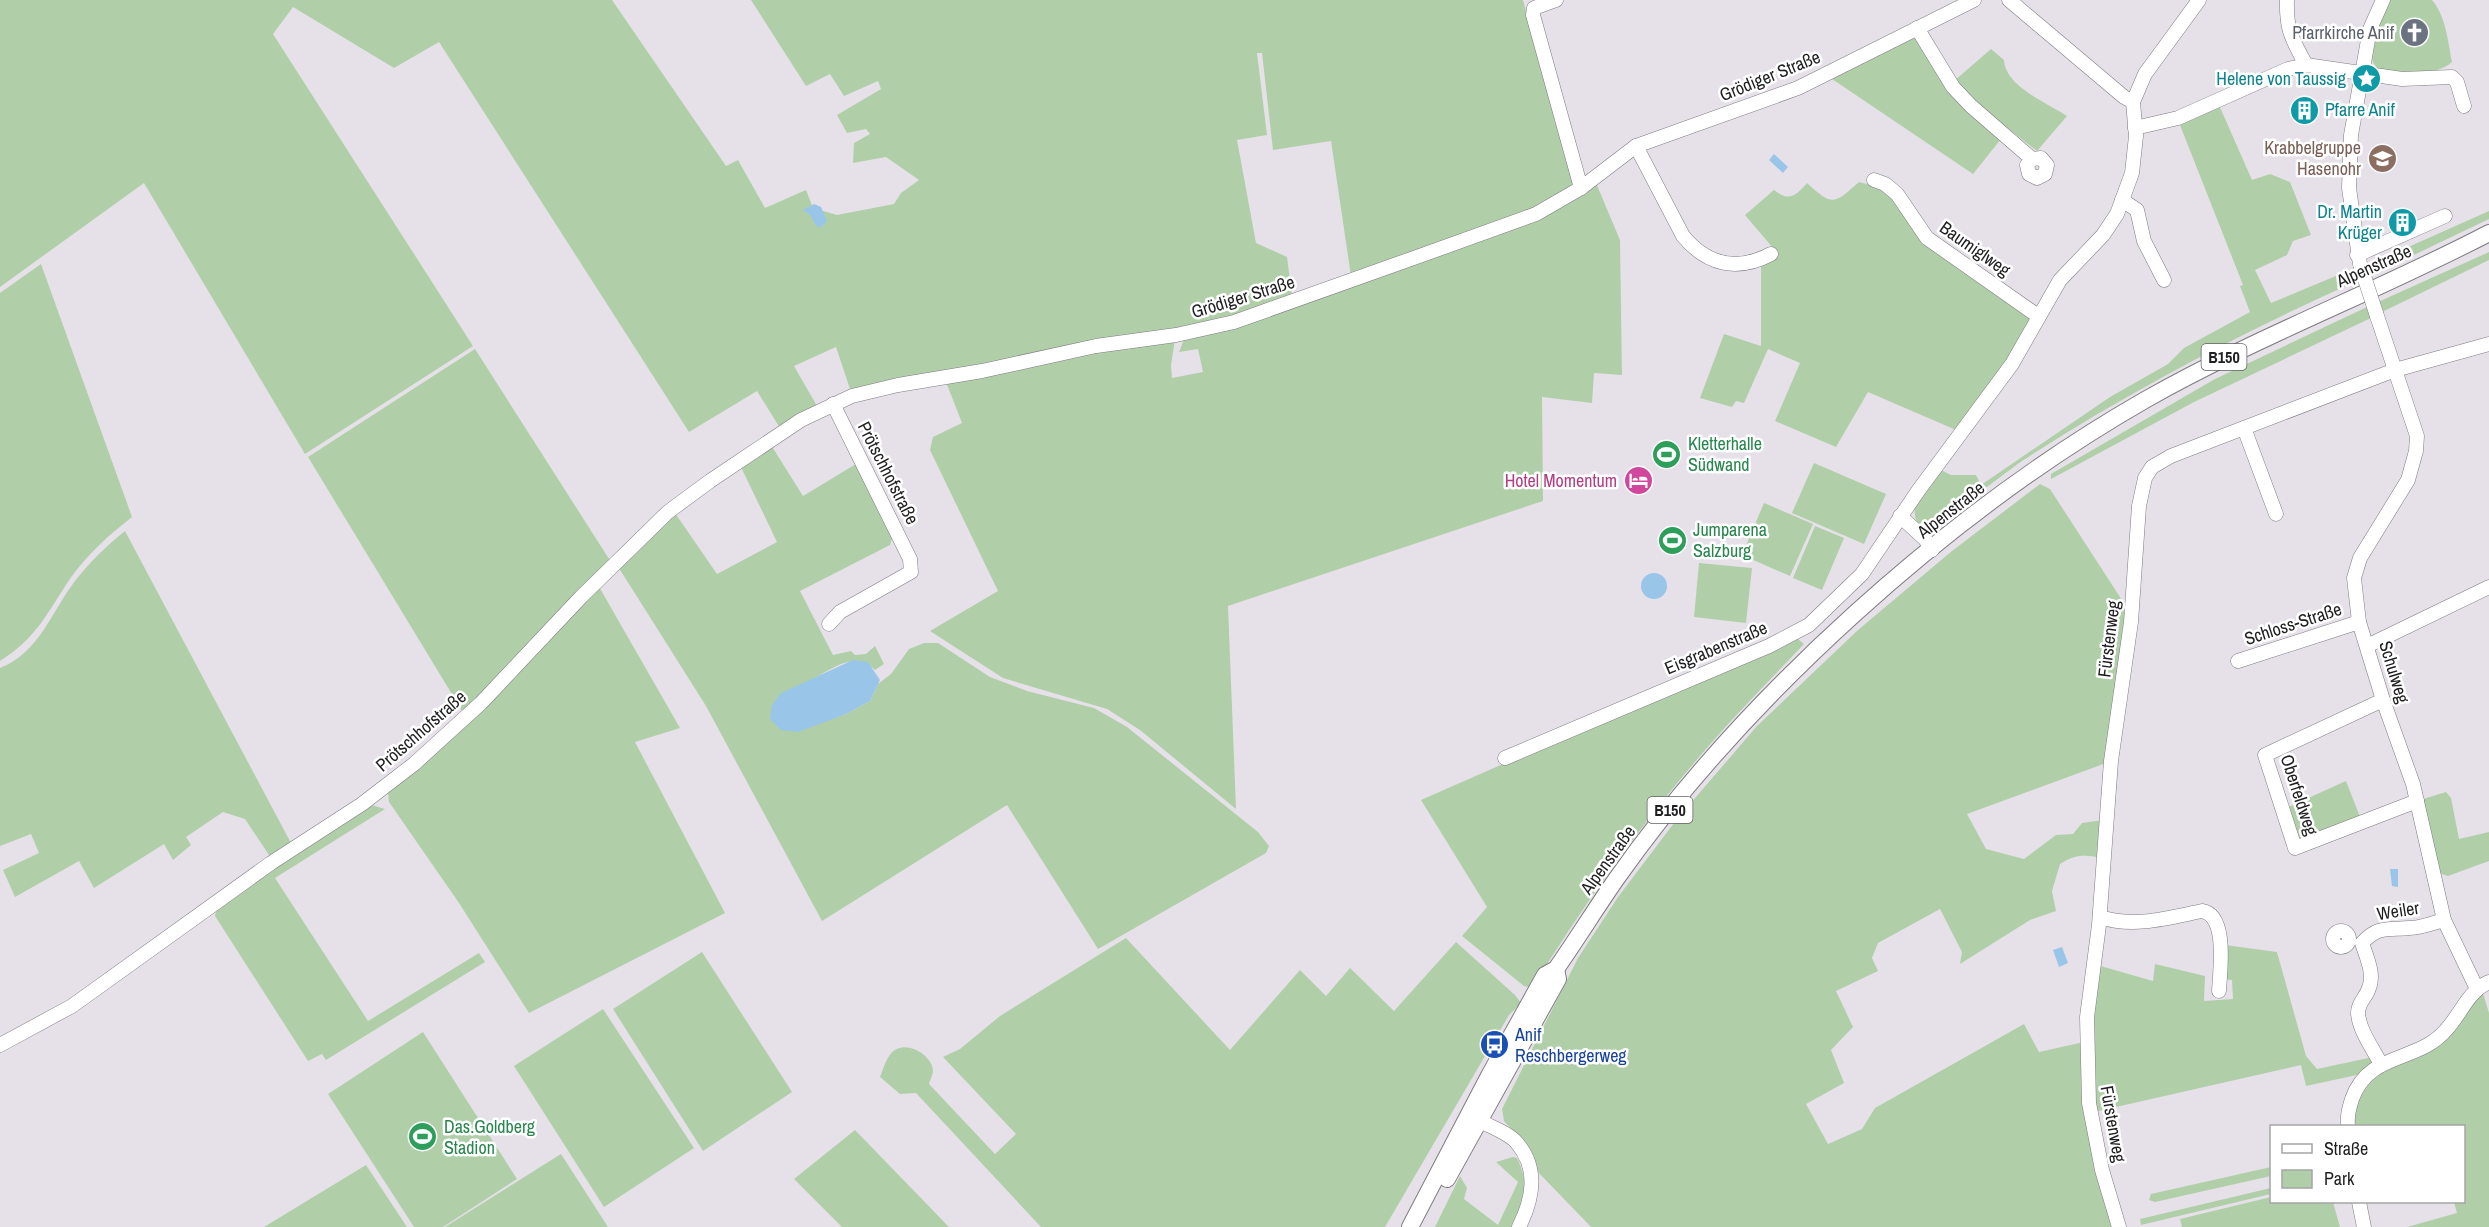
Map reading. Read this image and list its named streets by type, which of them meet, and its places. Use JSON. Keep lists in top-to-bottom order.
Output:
{
  "streets": {
    "main road": ["Alpenstraße", "B150"],
    "street": [
      "Grödiger Straße",
      "Baumiglweg",
      "Prötschhofstraße",
      "Schloss-Straße",
      "Fürstenweg",
      "Eisgrabenstraße",
      "Schulweg",
      "Oberfeldweg",
      "Weiler"
    ]
  },
  "crossings": [
    ["Grödiger Straße", "Prötschhofstraße"],
    ["Baumiglweg", "Eisgrabenstraße"],
    ["Schloss-Straße", "Schulweg"],
    ["Fürstenweg", "Schulweg"],
    ["Schulweg", "Oberfeldweg"],
    ["Schulweg", "Weiler"]
  ],
  "places": {
    "church": ["Pfarrkirche Anif"],
    "place": ["Helene von Taussig"],
    "building": ["Pfarre Anif", "Dr. Martin Krüger"],
    "school or university": ["Krabbelgruppe Hasenohr"],
    "sports": ["Kletterhalle Südwand", "Jumparena Salzburg", "Das.Goldberg Stadion"],
    "hotel": ["Hotel Momentum"],
    "bus stop": ["Anif Reschbergerweg"]
  },
  "legend": ["Straße", "Park"]
}
